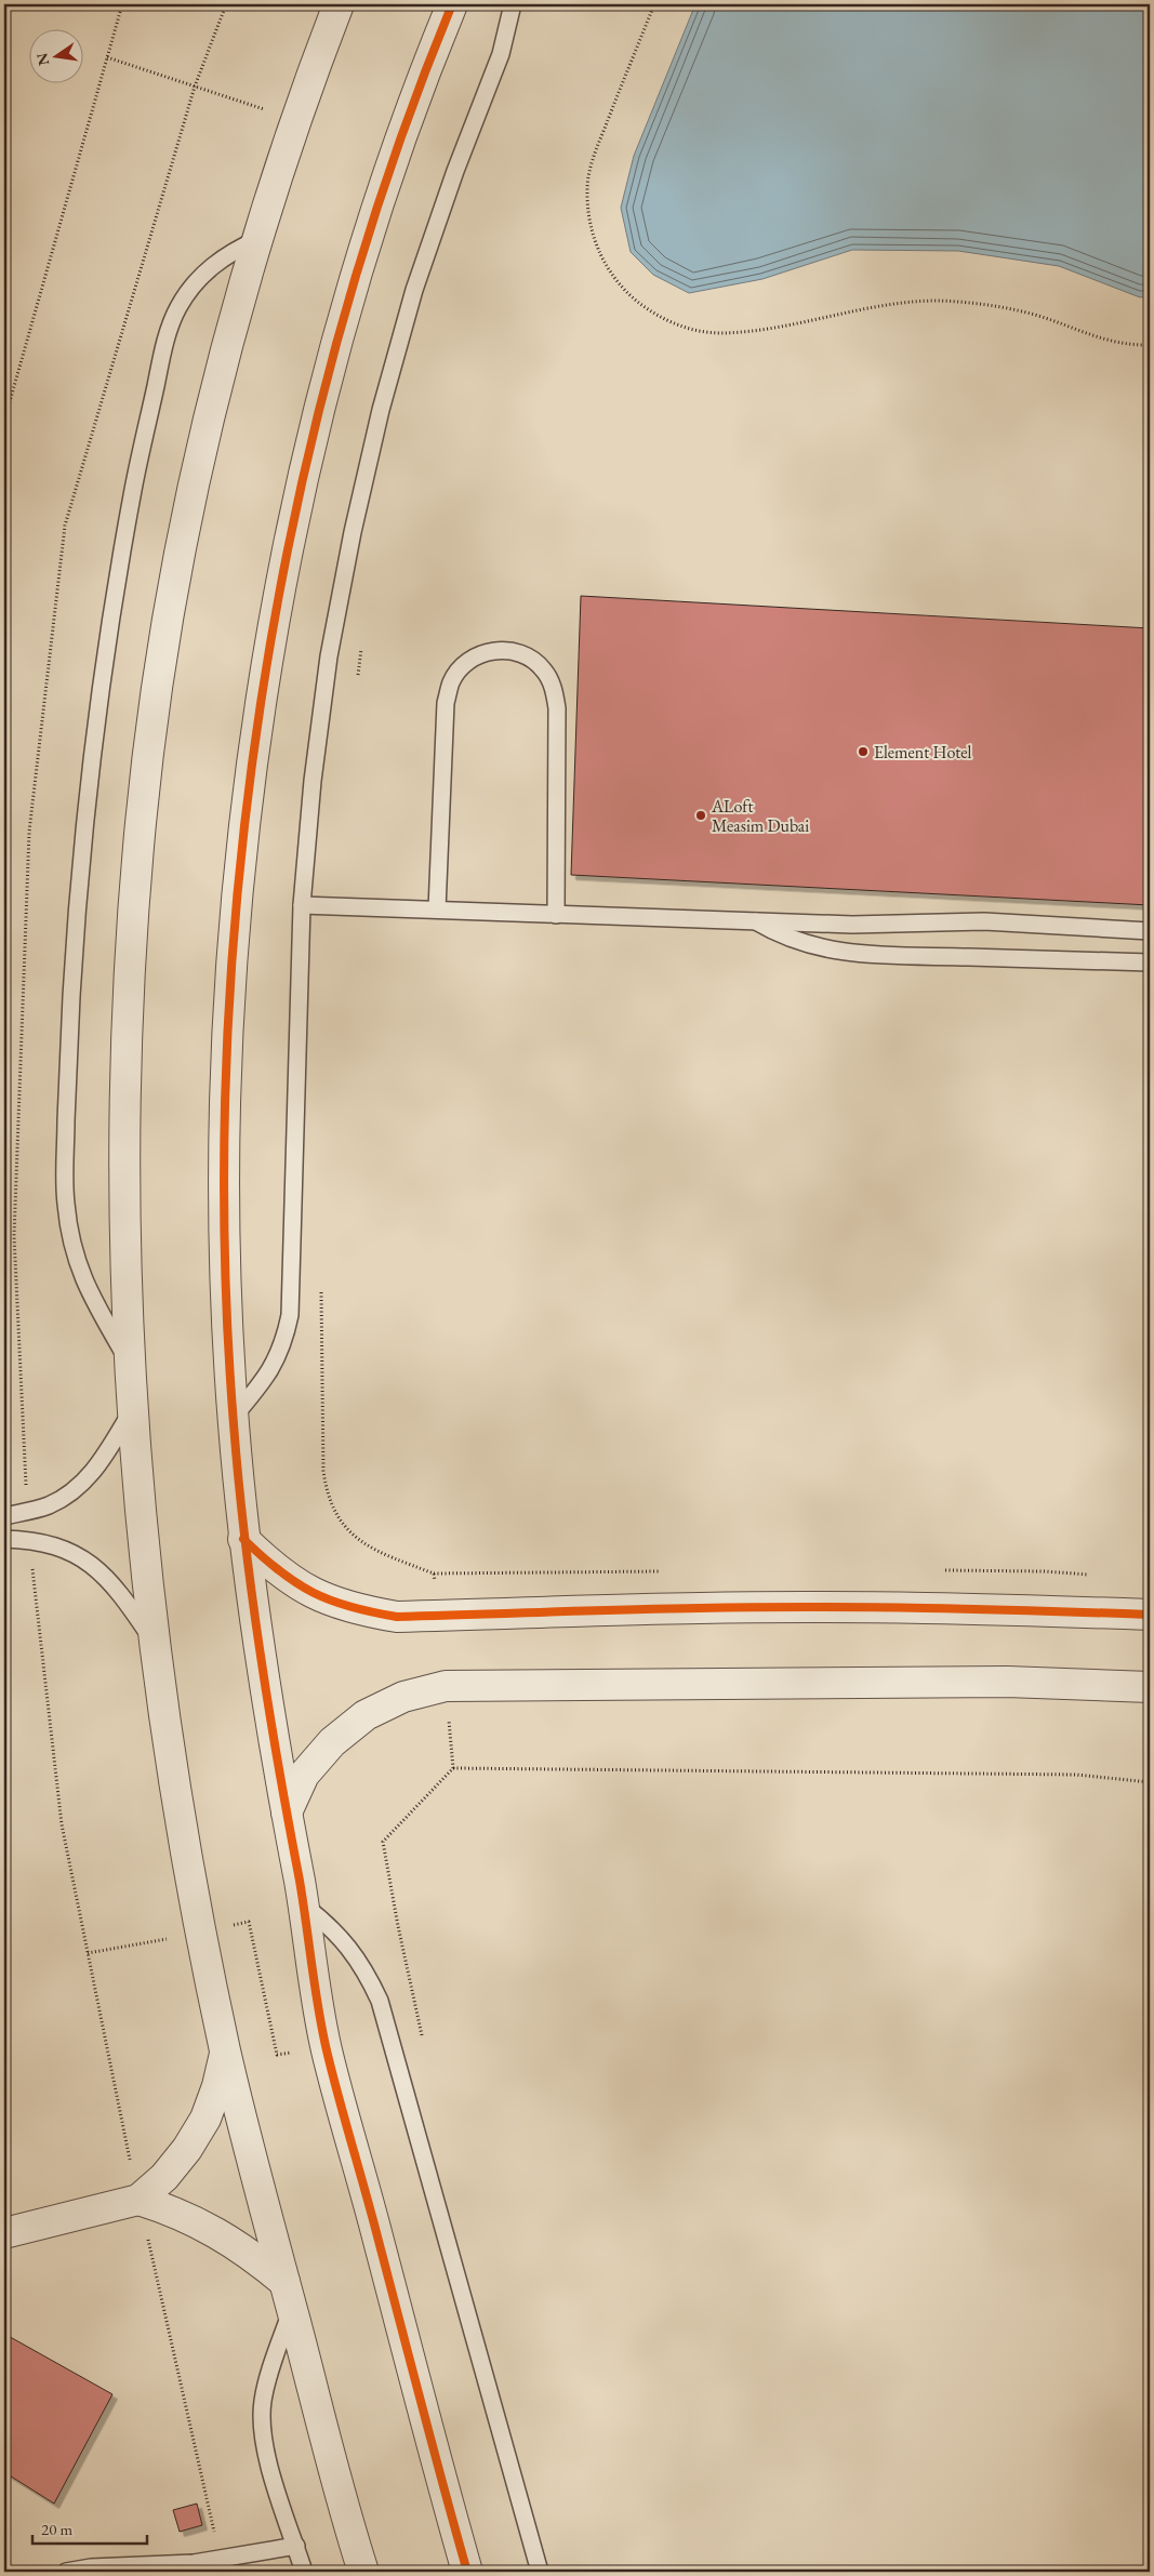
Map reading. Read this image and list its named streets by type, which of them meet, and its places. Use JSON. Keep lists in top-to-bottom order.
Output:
{
  "places": ["Element Hotel", "ALoft Measim Dubai"],
  "scale_bar": "20 m",
  "north": "left"
}
